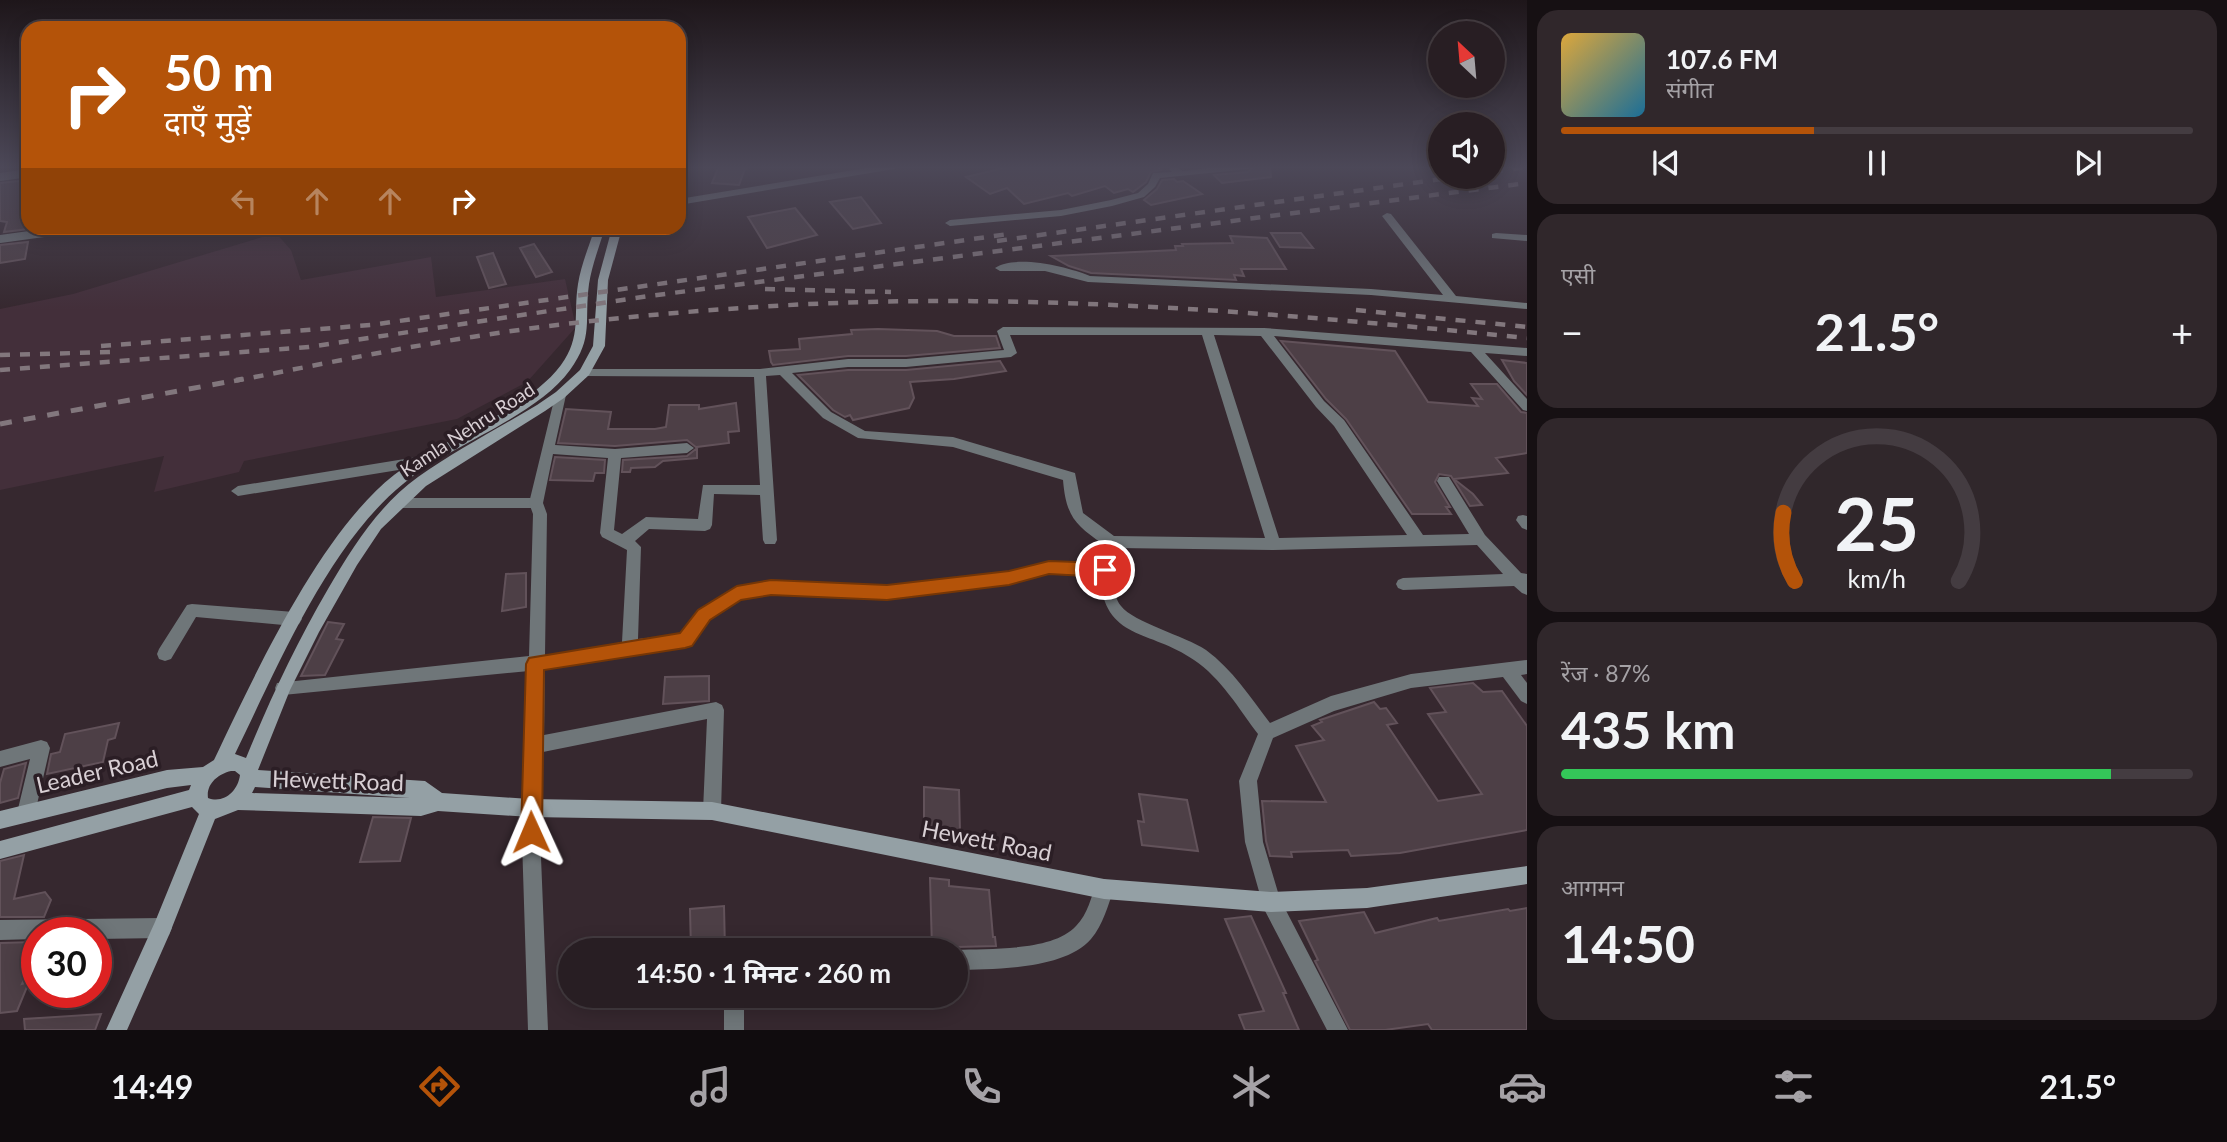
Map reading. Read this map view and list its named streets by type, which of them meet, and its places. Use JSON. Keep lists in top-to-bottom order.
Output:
{
  "streets": {
    "main road": ["Kamla Nehru Road", "Leader Road", "Hewett Road"]
  },
  "crossings": [
    ["Kamla Nehru Road", "Leader Road"],
    ["Kamla Nehru Road", "Hewett Road"],
    ["Leader Road", "Hewett Road"]
  ],
  "north": "top left",
  "page": {
    "turn": ["50 m", "दाएँ मुड़ें"],
    "song": ["107.6 FM", "संगीत"],
    "tile": [
      "एसी",
      ["रेंज · 87%", "435 km"],
      ["आगमन", "14:50"]
    ],
    "heat": ["−", "21.5°", "+"],
    "limit": "30",
    "trip": "14:50 · 1 मिनट · 260 m",
    "tabs": ["14:49", "21.5°"],
    "gauge": ["25", "km/h"]
  }
}
